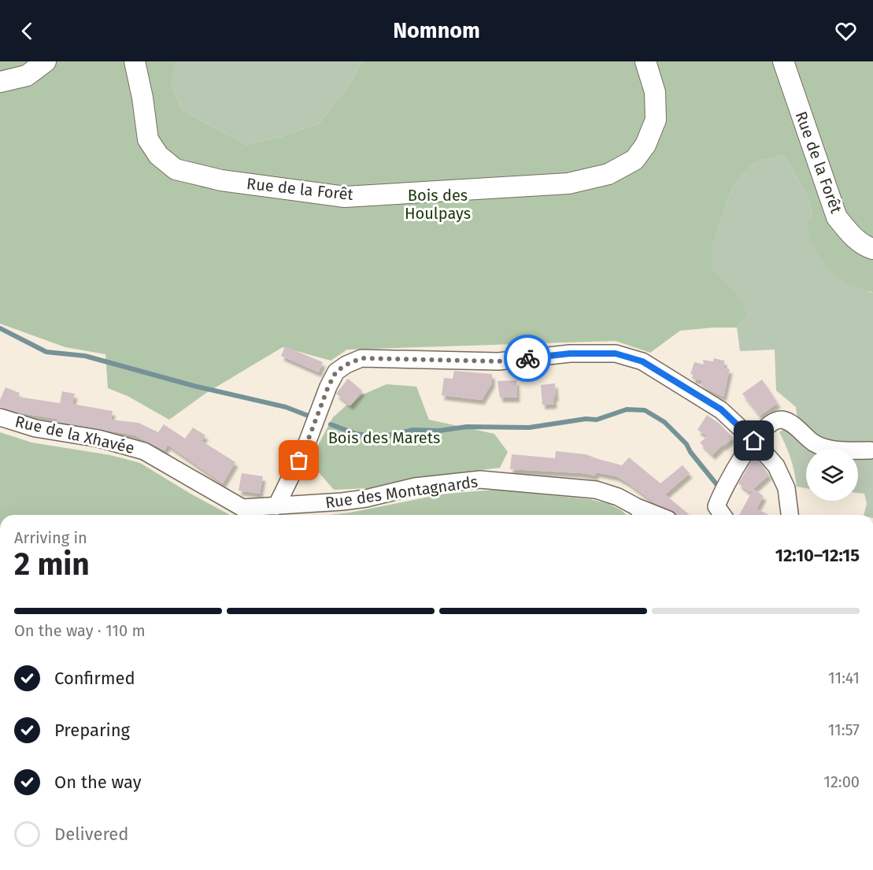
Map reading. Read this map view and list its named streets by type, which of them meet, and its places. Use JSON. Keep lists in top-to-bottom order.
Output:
{
  "streets": {
    "main road": ["Rue de la Forêt"],
    "street": ["Rue de la Xhavée", "Rue des Montagnards"]
  },
  "crossings": [
    ["Rue de la Xhavée", "Rue des Montagnards"]
  ],
  "parks": ["Bois des Houlpays", "Bois des Marets"],
  "page": {
    "header": "Nomnom",
    "heading": ["2 min", "Arriving in", "12:10–12:15"],
    "bar": "On the way · 110 m",
    "list": [
      ["Confirmed", "11:41"],
      ["Preparing", "11:57"],
      ["On the way", "12:00"],
      "Delivered"
    ]
  }
}
